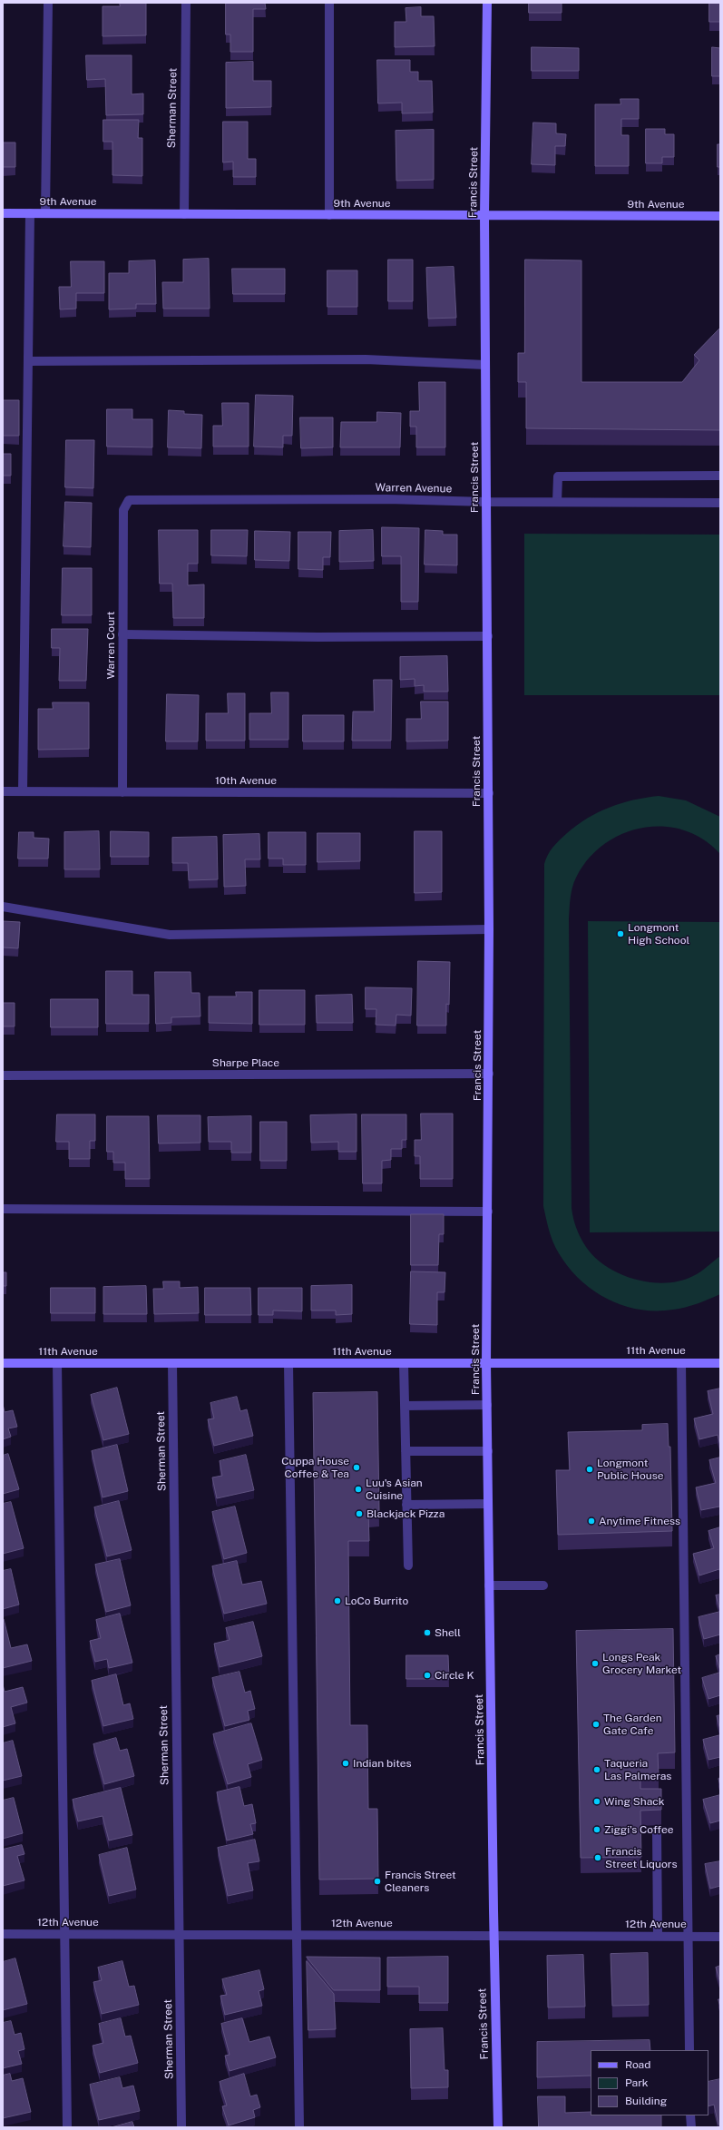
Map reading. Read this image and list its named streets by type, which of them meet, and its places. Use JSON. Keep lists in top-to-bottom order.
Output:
{
  "streets": {
    "street": [
      "Sherman Street",
      "Francis Street",
      "9th Avenue",
      "Warren Avenue",
      "Warren Court",
      "10th Avenue",
      "Sharpe Place",
      "11th Avenue",
      "12th Avenue"
    ]
  },
  "crossings": [
    ["Sherman Street", "9th Avenue"],
    ["Sherman Street", "11th Avenue"],
    ["Sherman Street", "12th Avenue"],
    ["Francis Street", "9th Avenue"],
    ["Francis Street", "Warren Avenue"],
    ["Francis Street", "10th Avenue"],
    ["Francis Street", "Sharpe Place"],
    ["Francis Street", "11th Avenue"],
    ["Francis Street", "12th Avenue"],
    ["Warren Avenue", "Warren Court"],
    ["Warren Court", "10th Avenue"]
  ],
  "places": [
    "Longmont High School",
    "Cuppa House Coffee & Tea",
    "Longmont Public House",
    "Luu's Asian Cuisine",
    "Blackjack Pizza",
    "Anytime Fitness",
    "LoCo Burrito",
    "Shell",
    "Longs Peak Grocery Market",
    "Circle K",
    "The Garden Gate Cafe",
    "Indian bites",
    "Taqueria Las Palmeras",
    "Wing Shack",
    "Ziggi's Coffee",
    "Francis Street Liquors",
    "Francis Street Cleaners"
  ],
  "legend": ["Road", "Park", "Building"]
}
